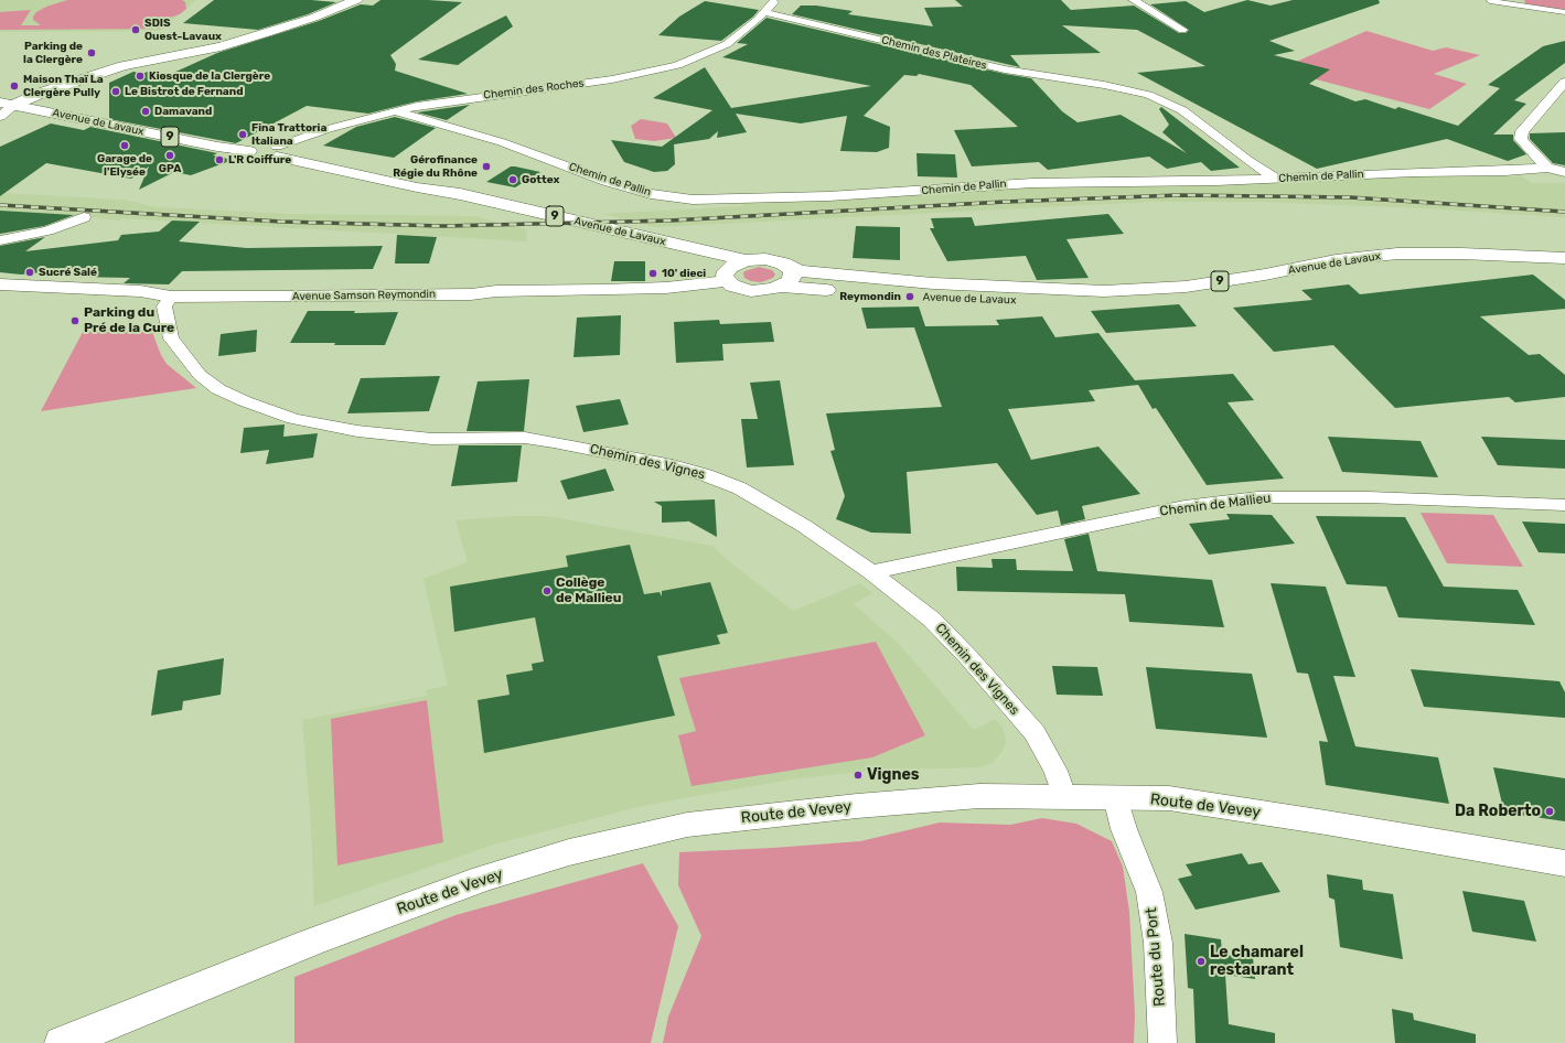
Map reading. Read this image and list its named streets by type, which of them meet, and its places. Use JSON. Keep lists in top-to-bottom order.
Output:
{
  "streets": {
    "main road": [
      "Avenue de Lavaux",
      "9",
      "Avenue Samson Reymondin",
      "Route de Vevey"
    ],
    "street": [
      "Chemin des Plateires",
      "Chemin des Roches",
      "Chemin de Pallin",
      "Chemin des Vignes",
      "Chemin de Mallieu",
      "Route du Port"
    ]
  },
  "crossings": [
    ["Chemin des Plateires", "Chemin des Roches"],
    ["Chemin des Plateires", "Chemin de Pallin"],
    ["Chemin des Roches", "Avenue de Lavaux"],
    ["Chemin des Roches", "Chemin de Pallin"],
    ["Avenue de Lavaux", "Avenue Samson Reymondin"],
    ["Avenue Samson Reymondin", "Chemin des Vignes"],
    ["Chemin des Vignes", "Chemin de Mallieu"],
    ["Chemin des Vignes", "Route de Vevey"],
    ["Route de Vevey", "Route du Port"]
  ],
  "places": [
    "SDIS Ouest-Lavaux",
    "Parking de la Clergère",
    "Kiosque de la Clergère",
    "Maison Thaï La Clergère Pully",
    "Le Bistrot de Fernand",
    "Damavand",
    "Fina Trattoria Italiana",
    "Garage de l'Elysée",
    "GPA",
    "L'R Coiffure",
    "Gérofinance Régie du Rhône",
    "Gottex",
    "Sucré Salé",
    "10' dieci",
    "Reymondin",
    "Parking du Pré de la Cure",
    "Collège de Mallieu",
    "Vignes",
    "Da Roberto",
    "Le chamarel restaurant"
  ]
}
